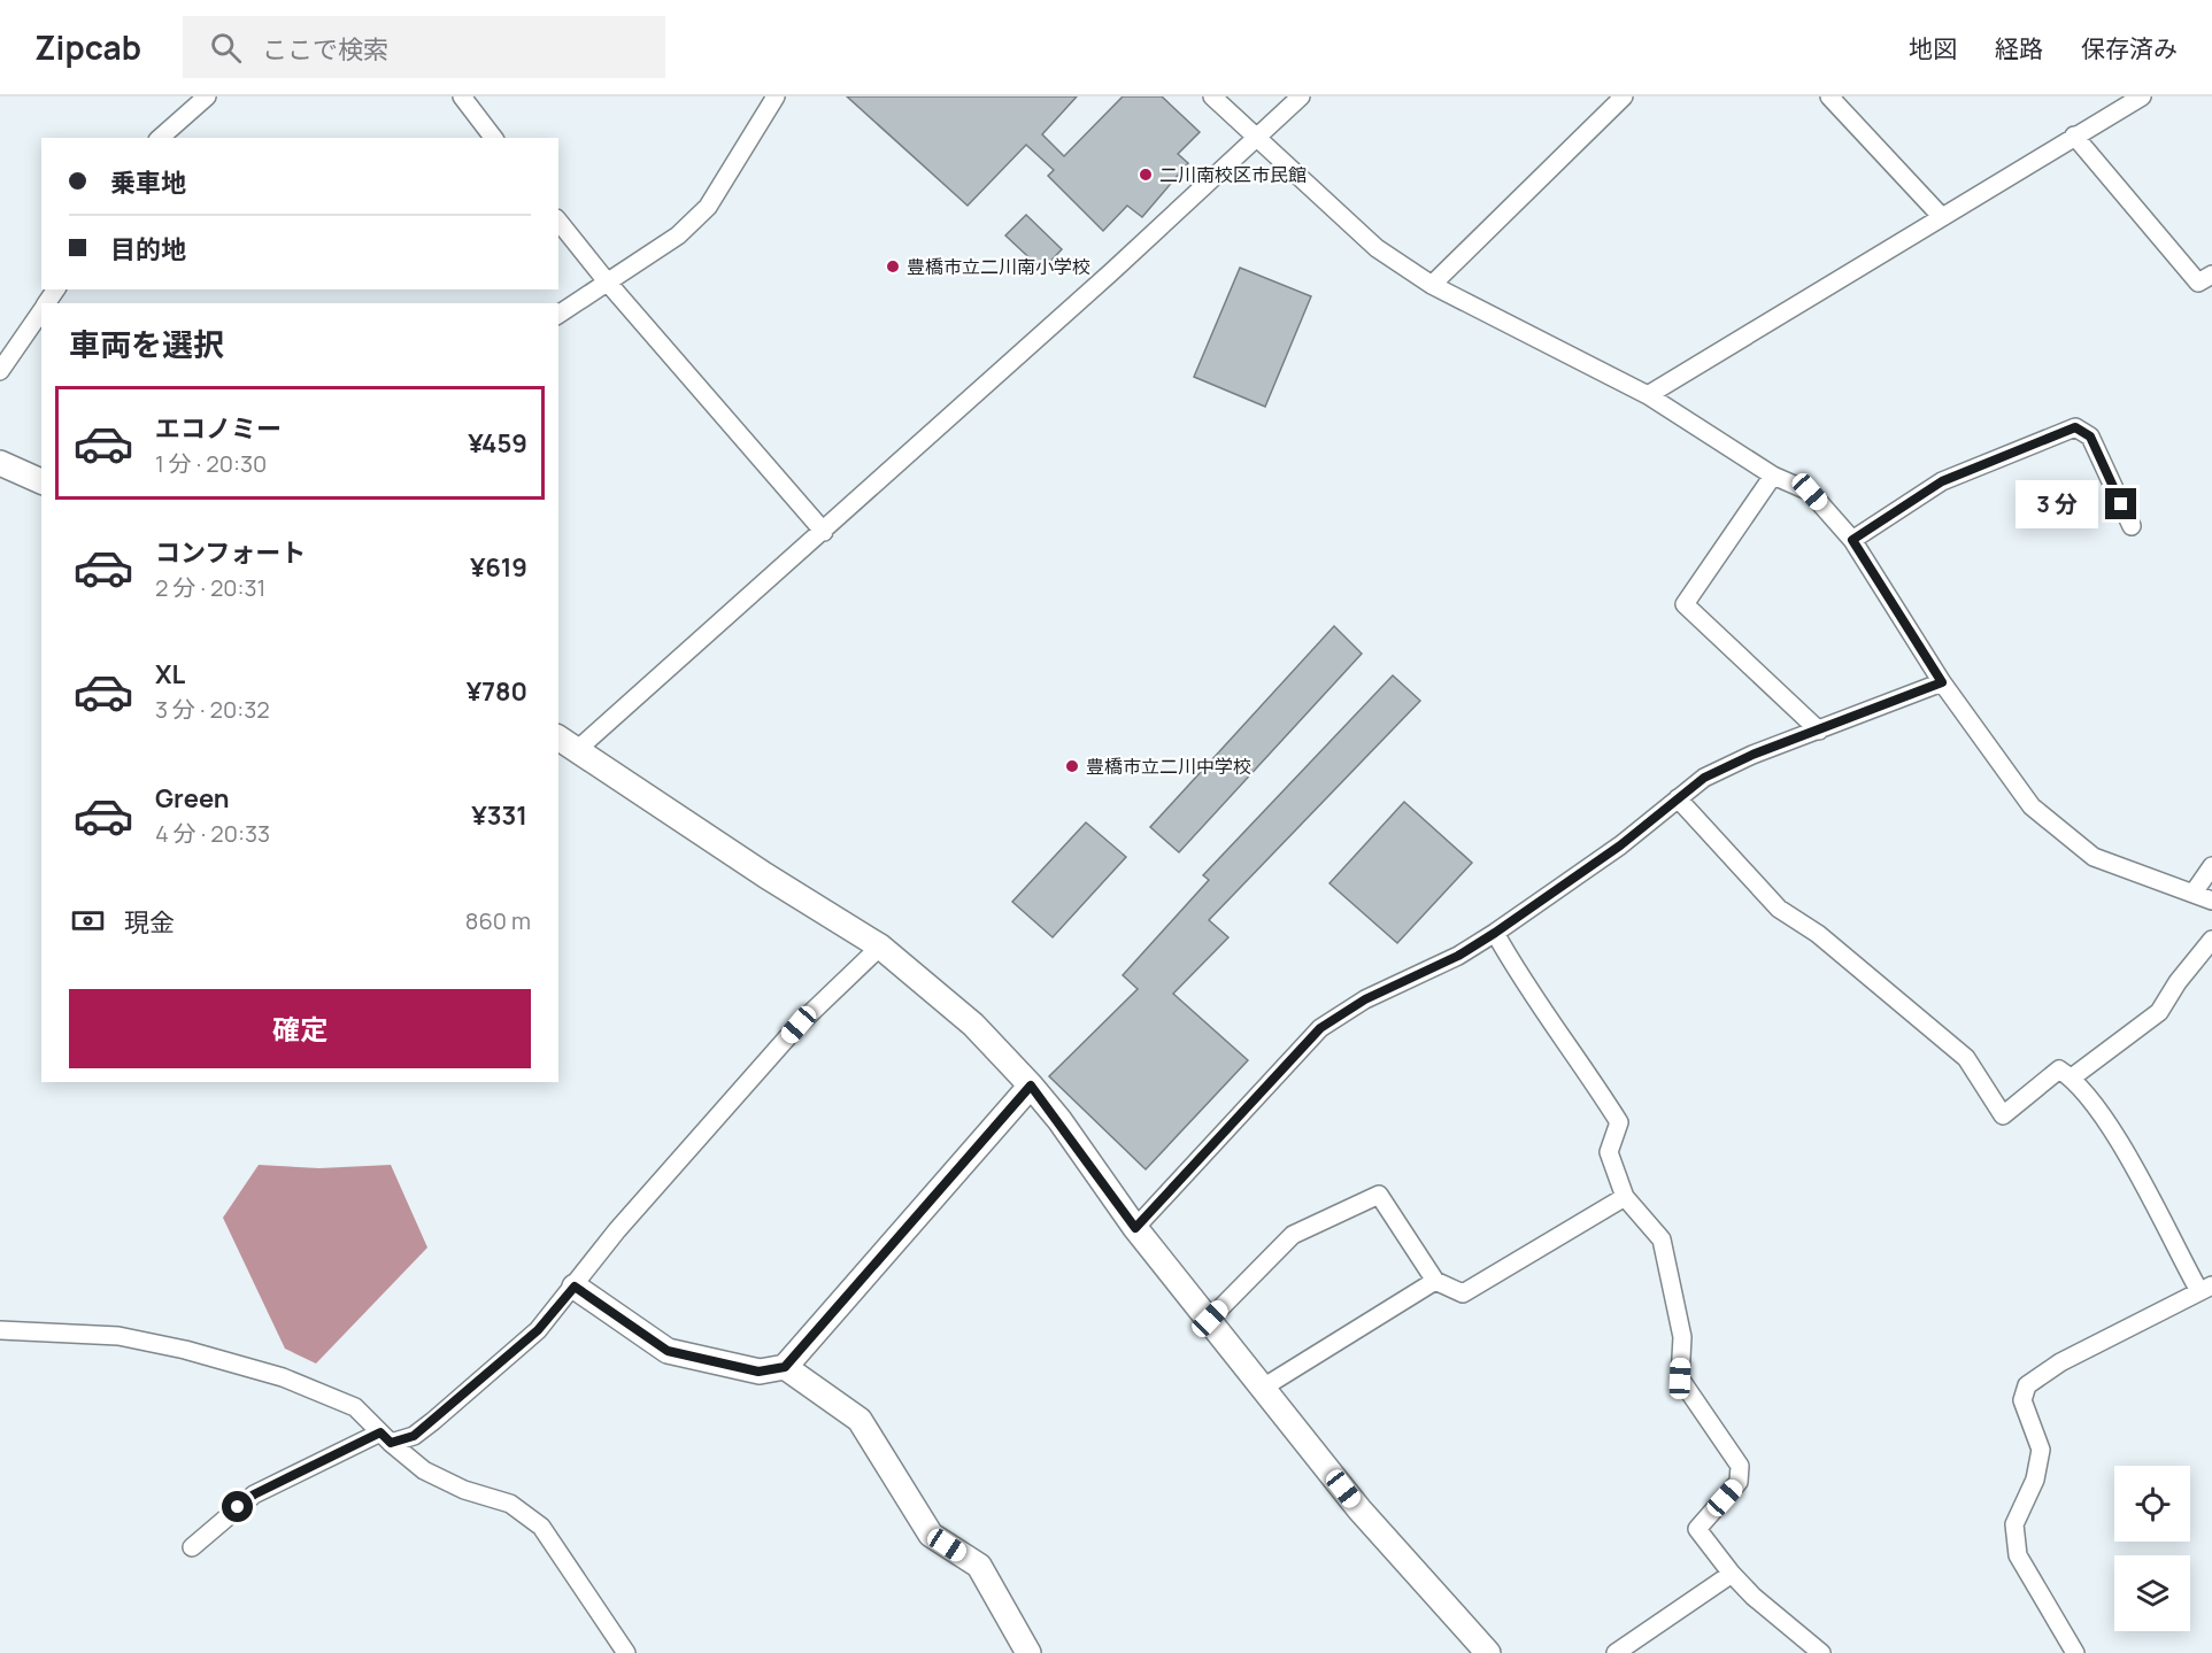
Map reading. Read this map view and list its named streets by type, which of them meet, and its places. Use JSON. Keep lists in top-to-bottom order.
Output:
{
  "places": ["二川南校区市民館", "豊橋市立二川南小学校", "豊橋市立二川中学校"],
  "page": {
    "header": "Zipcab",
    "search": "ここで検索",
    "nav": ["地図", "経路", "保存済み"],
    "banner": ["乗車地", "目的地"],
    "heading": "車両を選択",
    "list": [
      {
        "name": "エコノミー",
        "note": "1 分 · 20:30",
        "value": "¥459"
      },
      {
        "name": "コンフォート",
        "note": "2 分 · 20:31",
        "value": "¥619"
      },
      {
        "name": "XL",
        "note": "3 分 · 20:32",
        "value": "¥780"
      },
      {
        "name": "Green",
        "note": "4 分 · 20:33",
        "value": "¥331"
      }
    ],
    "bubble": "3 分",
    "pay": ["現金", "860 m"],
    "buttons": "確定"
  }
}
